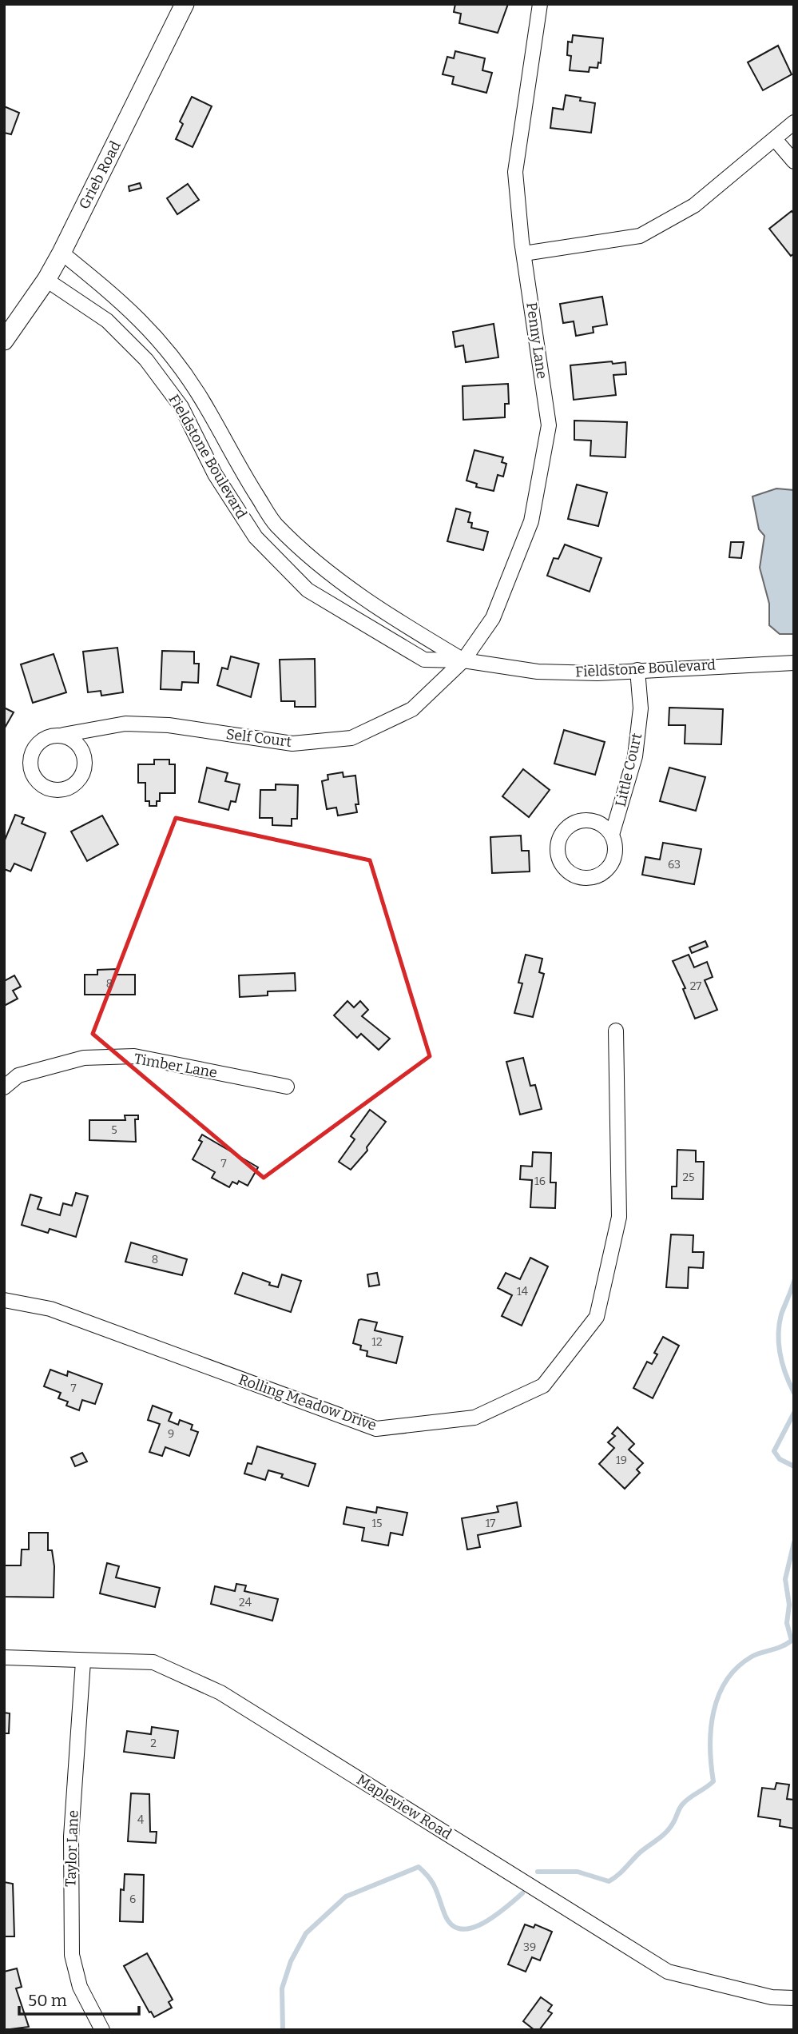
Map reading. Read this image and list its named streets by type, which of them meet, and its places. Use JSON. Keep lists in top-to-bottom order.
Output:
{
  "streets": {
    "street": [
      "Grieb Road",
      "Penny Lane",
      "Fieldstone Boulevard",
      "Self Court",
      "Little Court",
      "Timber Lane",
      "Rolling Meadow Drive",
      "Mapleview Road",
      "Taylor Lane"
    ]
  },
  "crossings": [
    ["Grieb Road", "Fieldstone Boulevard"],
    ["Penny Lane", "Fieldstone Boulevard"],
    ["Penny Lane", "Self Court"],
    ["Fieldstone Boulevard", "Self Court"],
    ["Fieldstone Boulevard", "Little Court"],
    ["Mapleview Road", "Taylor Lane"]
  ],
  "house_numbers": [
    "63",
    "8",
    "27",
    "5",
    "7",
    "25",
    "16",
    "8",
    "14",
    "12",
    "7",
    "9",
    "19",
    "15",
    "17",
    "24",
    "2",
    "4",
    "6",
    "39"
  ],
  "scale_bar": "50 m"
}
